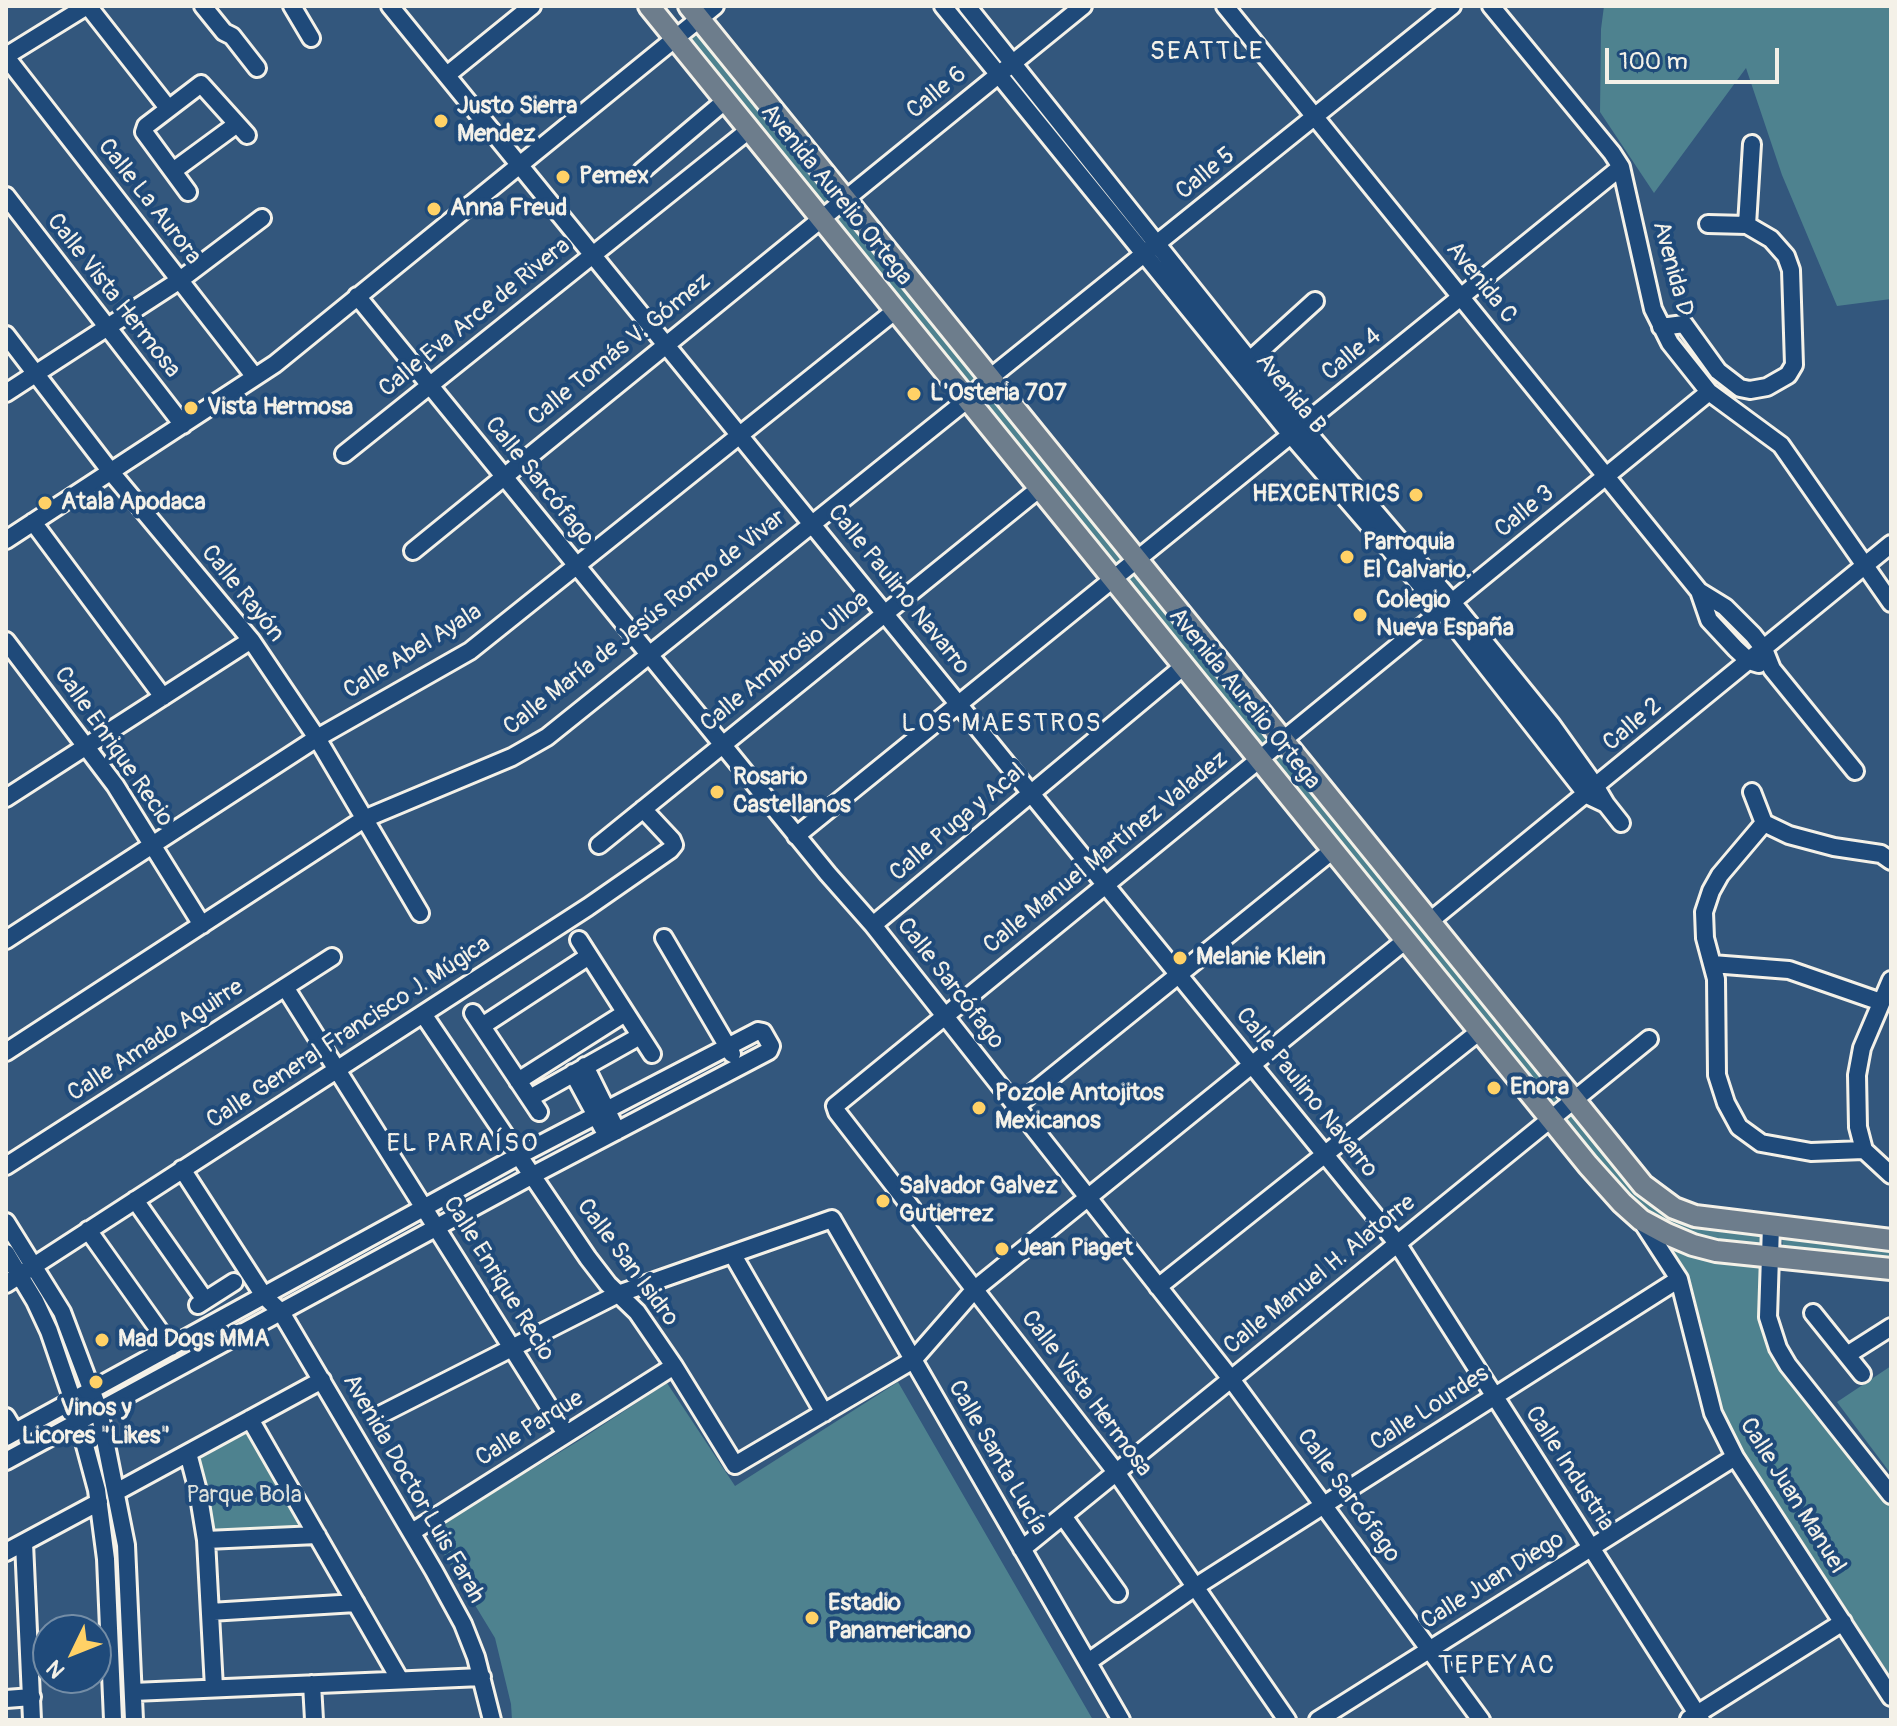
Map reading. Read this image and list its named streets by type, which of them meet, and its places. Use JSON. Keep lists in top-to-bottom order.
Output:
{
  "streets": {
    "main road": ["Avenida Aurelio Ortega"],
    "street": [
      "Calle 6",
      "Calle 5",
      "Calle La Aurora",
      "Avenida D",
      "Avenida C",
      "Calle Vista Hermosa",
      "Calle Eva Arce de Rivera",
      "Calle Tomás V. Gómez",
      "Calle 4",
      "Avenida B",
      "Calle Sarcófago",
      "Calle 3",
      "Calle Paulino Navarro",
      "Calle Rayón",
      "Calle María de Jesús Romo de Vivar",
      "Calle Abel Ayala",
      "Calle Ambrosio Ulloa",
      "Calle 2",
      "Calle Enrique Recio",
      "Calle Puga y Acal",
      "Calle Manuel Martínez Valadez",
      "Calle General Francisco J. Múgica",
      "Calle Amado Aguirre",
      "Calle San Isidro",
      "Calle Manuel H. Alatorre",
      "Calle Lourdes",
      "Calle Parque",
      "Calle Santa Lucía",
      "Calle Industria",
      "Avenida Doctor Luis Farah",
      "Calle Juan Manuel",
      "Calle Juan Diego"
    ]
  },
  "crossings": [
    ["Calle 6", "Avenida Aurelio Ortega"],
    ["Calle 6", "Calle Tomás V. Gómez"],
    ["Calle 6", "Avenida B"],
    ["Calle 5", "Avenida Aurelio Ortega"],
    ["Calle 5", "Avenida C"],
    ["Calle 5", "Avenida B"],
    ["Calle 5", "Calle María de Jesús Romo de Vivar"],
    ["Avenida Aurelio Ortega", "Calle Eva Arce de Rivera"],
    ["Avenida Aurelio Ortega", "Calle Tomás V. Gómez"],
    ["Avenida Aurelio Ortega", "Calle 4"],
    ["Avenida Aurelio Ortega", "Calle 3"],
    ["Avenida Aurelio Ortega", "Calle María de Jesús Romo de Vivar"],
    ["Avenida Aurelio Ortega", "Calle Abel Ayala"],
    ["Avenida Aurelio Ortega", "Calle Ambrosio Ulloa"],
    ["Avenida Aurelio Ortega", "Calle 2"],
    ["Avenida Aurelio Ortega", "Calle Puga y Acal"],
    ["Avenida Aurelio Ortega", "Calle Manuel Martínez Valadez"],
    ["Avenida Aurelio Ortega", "Calle Manuel H. Alatorre"],
    ["Avenida Aurelio Ortega", "Calle Juan Manuel"],
    ["Avenida D", "Calle 4"],
    ["Avenida D", "Calle 3"],
    ["Avenida D", "Calle 2"],
    ["Avenida C", "Calle 4"],
    ["Avenida C", "Calle 3"],
    ["Avenida C", "Calle 2"],
    ["Calle Vista Hermosa", "Calle Manuel Martínez Valadez"],
    ["Calle Vista Hermosa", "Calle Manuel H. Alatorre"],
    ["Calle Vista Hermosa", "Calle Lourdes"],
    ["Calle Eva Arce de Rivera", "Calle Sarcófago"],
    ["Calle Eva Arce de Rivera", "Calle Paulino Navarro"],
    ["Calle Tomás V. Gómez", "Calle Sarcófago"],
    ["Calle Tomás V. Gómez", "Calle Paulino Navarro"],
    ["Calle 4", "Avenida B"],
    ["Calle 4", "Calle Sarcófago"],
    ["Calle 4", "Calle Paulino Navarro"],
    ["Avenida B", "Calle 3"],
    ["Avenida B", "Calle 2"],
    ["Calle Sarcófago", "Calle María de Jesús Romo de Vivar"],
    ["Calle Sarcófago", "Calle Abel Ayala"],
    ["Calle Sarcófago", "Calle Ambrosio Ulloa"],
    ["Calle Sarcófago", "Calle Puga y Acal"],
    ["Calle Sarcófago", "Calle Manuel Martínez Valadez"],
    ["Calle Sarcófago", "Calle Manuel H. Alatorre"],
    ["Calle Sarcófago", "Calle Lourdes"],
    ["Calle Sarcófago", "Calle Juan Diego"],
    ["Calle 3", "Calle Manuel Martínez Valadez"],
    ["Calle Paulino Navarro", "Calle María de Jesús Romo de Vivar"],
    ["Calle Paulino Navarro", "Calle Abel Ayala"],
    ["Calle Paulino Navarro", "Calle Ambrosio Ulloa"],
    ["Calle Paulino Navarro", "Calle Puga y Acal"],
    ["Calle Paulino Navarro", "Calle Manuel Martínez Valadez"],
    ["Calle Paulino Navarro", "Calle Manuel H. Alatorre"],
    ["Calle Paulino Navarro", "Calle Industria"],
    ["Calle Rayón", "Calle María de Jesús Romo de Vivar"],
    ["Calle Rayón", "Calle Abel Ayala"],
    ["Calle María de Jesús Romo de Vivar", "Calle Enrique Recio"],
    ["Calle Abel Ayala", "Calle Enrique Recio"],
    ["Calle Ambrosio Ulloa", "Calle General Francisco J. Múgica"],
    ["Calle Enrique Recio", "Calle General Francisco J. Múgica"],
    ["Calle Enrique Recio", "Calle Amado Aguirre"],
    ["Calle Enrique Recio", "Calle Parque"],
    ["Calle General Francisco J. Múgica", "Calle San Isidro"],
    ["Calle General Francisco J. Múgica", "Avenida Doctor Luis Farah"],
    ["Calle San Isidro", "Calle Parque"],
    ["Calle Manuel H. Alatorre", "Calle Santa Lucía"],
    ["Calle Manuel H. Alatorre", "Calle Industria"],
    ["Calle Lourdes", "Calle Santa Lucía"],
    ["Calle Lourdes", "Calle Industria"],
    ["Calle Lourdes", "Calle Juan Manuel"],
    ["Calle Parque", "Avenida Doctor Luis Farah"],
    ["Calle Industria", "Calle Juan Diego"],
    ["Calle Juan Manuel", "Calle Juan Diego"]
  ],
  "districts": [
    "SEATTLE",
    "LOS MAESTROS",
    "EL PARAÍSO",
    "TEPEYAC"
  ],
  "parks": ["Parque Bola"],
  "places": [
    "Justo Sierra Mendez",
    "Pemex",
    "Anna Freud",
    "L'Osteria 707",
    "Vista Hermosa",
    "HEXCENTRICS",
    "Atala Apodaca",
    "Parroquia El Calvario.",
    "Colegio Nueva España",
    "Rosario Castellanos",
    "Melanie Klein",
    "Enora",
    "Pozole Antojitos Mexicanos",
    "Salvador Galvez Gutierrez",
    "Jean Piaget",
    "Mad Dogs MMA",
    "Vinos y Licores \"Likes\"",
    "Estadio Panamericano"
  ],
  "scale_bar": "100 m",
  "north": "bottom left"
}
